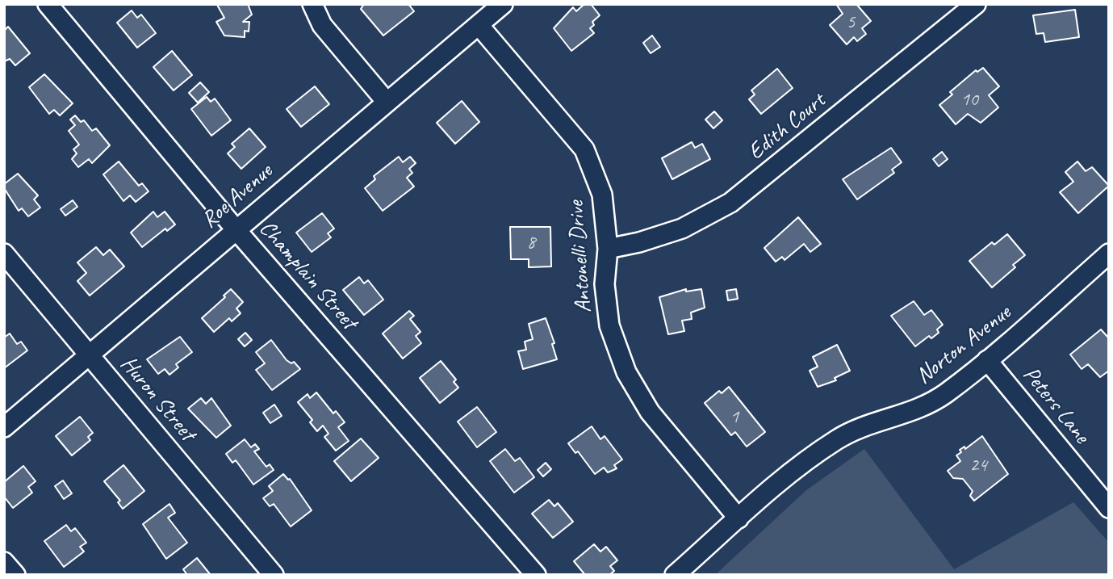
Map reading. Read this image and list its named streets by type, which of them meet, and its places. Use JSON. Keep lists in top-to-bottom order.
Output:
{
  "streets": {
    "street": [
      "Edith Court",
      "Roe Avenue",
      "Antonelli Drive",
      "Champlain Street",
      "Norton Avenue",
      "Huron Street",
      "Peters Lane"
    ]
  },
  "crossings": [
    ["Edith Court", "Antonelli Drive"],
    ["Roe Avenue", "Antonelli Drive"],
    ["Roe Avenue", "Champlain Street"],
    ["Roe Avenue", "Huron Street"],
    ["Antonelli Drive", "Norton Avenue"],
    ["Norton Avenue", "Peters Lane"]
  ],
  "house_numbers": [
    "5",
    "10",
    "8",
    "1",
    "24"
  ]
}
